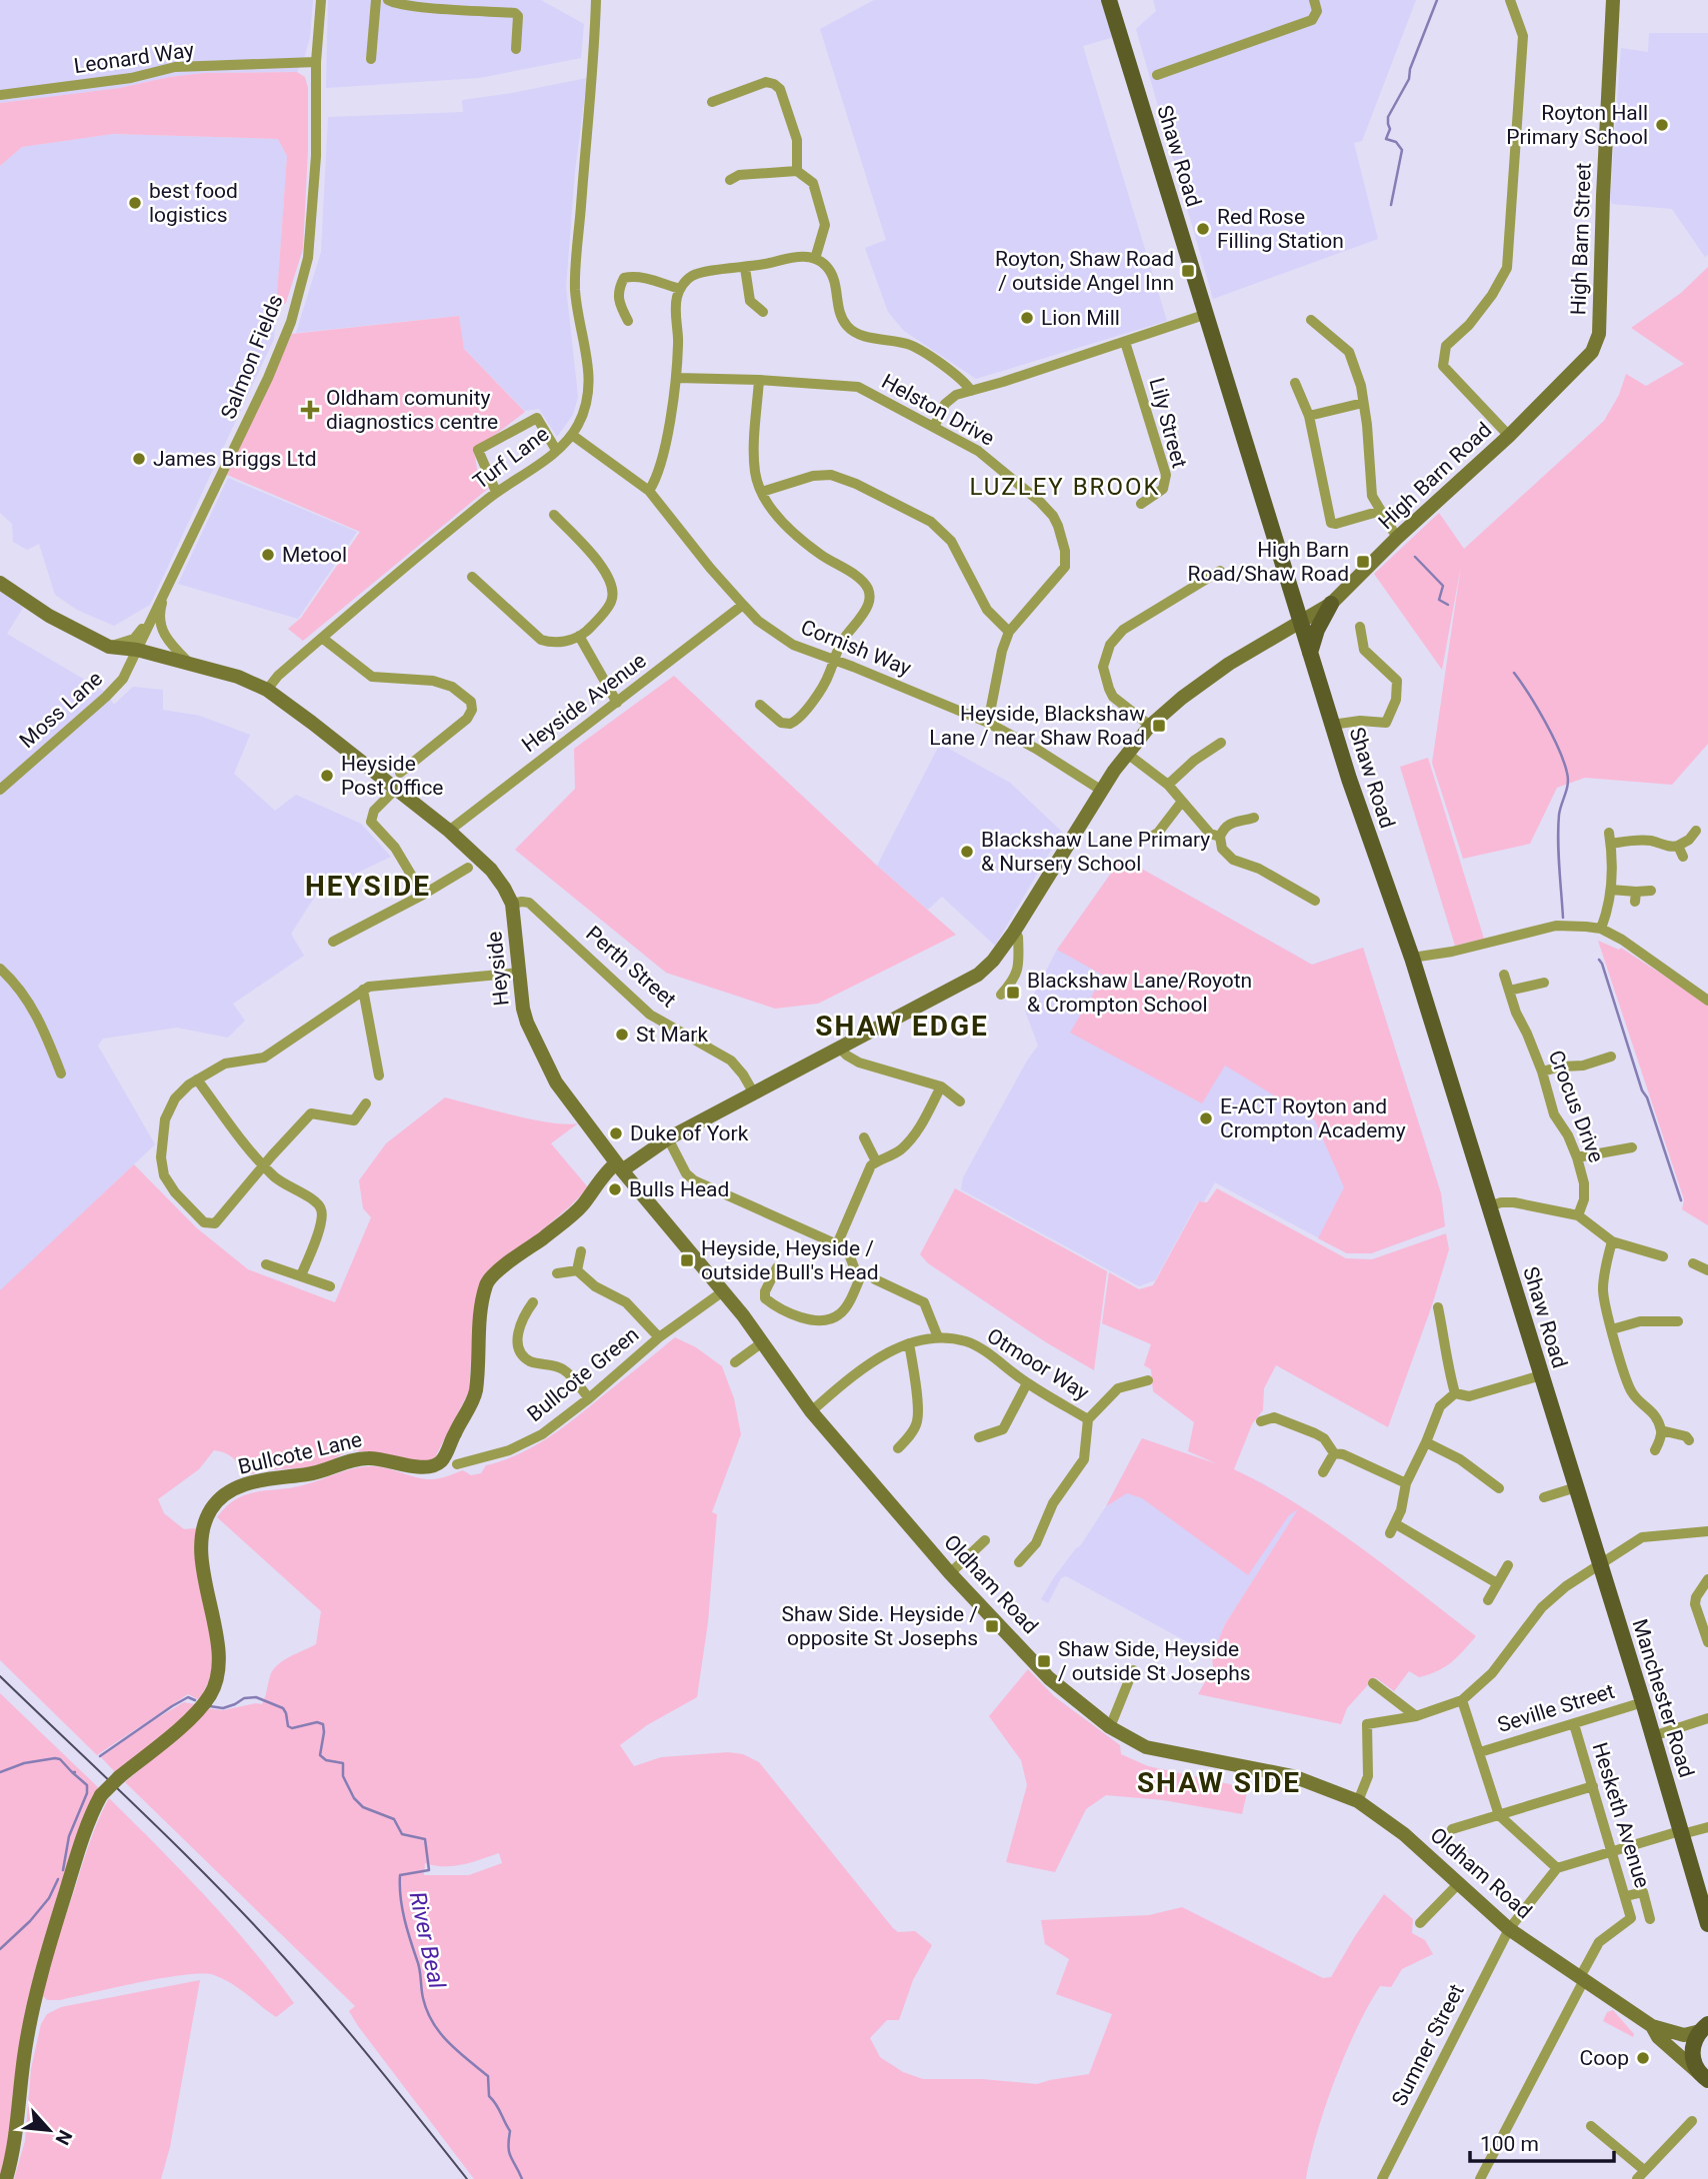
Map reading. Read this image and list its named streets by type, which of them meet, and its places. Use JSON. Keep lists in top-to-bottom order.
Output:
{
  "streets": {
    "main road": ["Shaw Road", "Manchester Road"],
    "street": [
      "Leonard Way",
      "High Barn Street",
      "Salmon Fields",
      "Helston Drive",
      "Lily Street",
      "Turf Lane",
      "High Barn Road",
      "Cornish Way",
      "Heyside Avenue",
      "Moss Lane",
      "Perth Street",
      "Heyside",
      "Crocus Drive",
      "Otmoor Way",
      "Bullcote Green",
      "Bullcote Lane",
      "Oldham Road",
      "Seville Street",
      "Hesketh Avenue",
      "Sumner Street"
    ]
  },
  "crossings": [
    ["Leonard Way", "Salmon Fields"],
    ["Shaw Road", "High Barn Road"],
    ["Shaw Road", "Manchester Road"],
    ["High Barn Street", "High Barn Road"],
    ["Salmon Fields", "Moss Lane"],
    ["Salmon Fields", "Heyside"],
    ["Helston Drive", "Cornish Way"],
    ["Turf Lane", "Cornish Way"],
    ["Turf Lane", "Heyside"],
    ["High Barn Road", "Cornish Way"],
    ["High Barn Road", "Bullcote Lane"],
    ["Cornish Way", "Heyside Avenue"],
    ["Heyside Avenue", "Heyside"],
    ["Moss Lane", "Heyside"],
    ["Perth Street", "Heyside"],
    ["Perth Street", "Bullcote Lane"],
    ["Heyside", "Bullcote Green"],
    ["Heyside", "Bullcote Lane"],
    ["Heyside", "Oldham Road"],
    ["Otmoor Way", "Oldham Road"],
    ["Bullcote Green", "Oldham Road"],
    ["Oldham Road", "Hesketh Avenue"],
    ["Oldham Road", "Sumner Street"],
    ["Manchester Road", "Seville Street"],
    ["Seville Street", "Hesketh Avenue"]
  ],
  "districts": [
    "LUZLEY BROOK",
    "HEYSIDE",
    "SHAW EDGE",
    "SHAW SIDE"
  ],
  "water": ["River Beal"],
  "places": {
    "other": [
      "Royton Hall Primary School",
      "best food logistics",
      "Red Rose Filling Station",
      "Lion Mill",
      "James Briggs Ltd",
      "Metool",
      "Heyside Post Office",
      "Blackshaw Lane Primary & Nursery School",
      "St Mark",
      "E-ACT Royton and Crompton Academy",
      "Duke of York",
      "Bulls Head",
      "Coop"
    ],
    "transit": [
      "Royton, Shaw Road / outside Angel Inn",
      "High Barn Road/Shaw Road",
      "Heyside, Blackshaw Lane / near Shaw Road",
      "Blackshaw Lane/Royotn & Crompton School",
      "Heyside, Heyside / outside Bull's Head",
      "Shaw Side. Heyside / opposite St Josephs",
      "Shaw Side, Heyside / outside St Josephs"
    ],
    "health": ["Oldham comunity diagnostics centre"]
  },
  "scale_bar": "100 m",
  "north": "bottom right"
}
